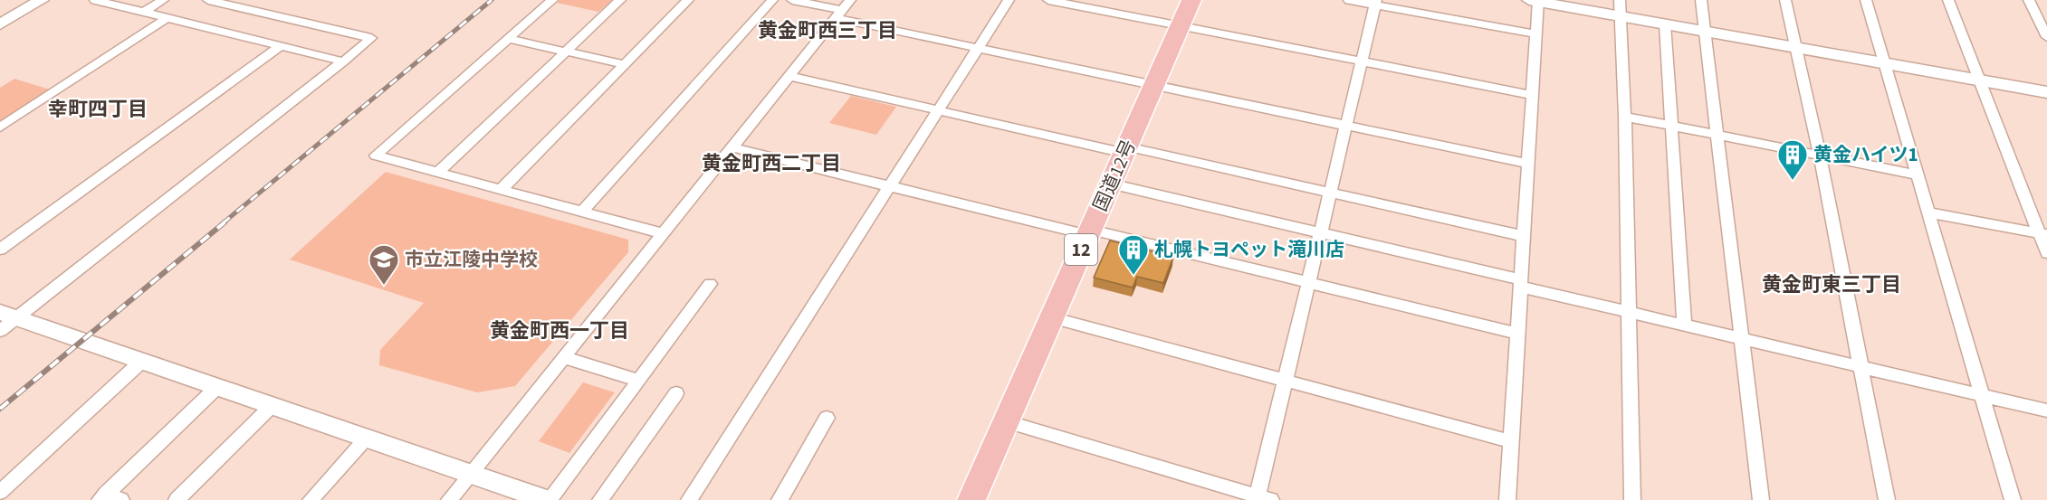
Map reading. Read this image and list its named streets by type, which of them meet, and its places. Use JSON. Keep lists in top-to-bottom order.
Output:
{
  "streets": {
    "highway": ["国道12号", "12"]
  },
  "districts": [
    "黄金町西三丁目",
    "幸町四丁目",
    "黄金町西二丁目",
    "黄金町東三丁目",
    "黄金町西一丁目"
  ],
  "places": {
    "building": ["黄金ハイツ1", "札幌トヨペット滝川店"],
    "school or university": ["市立江陵中学校"]
  }
}
